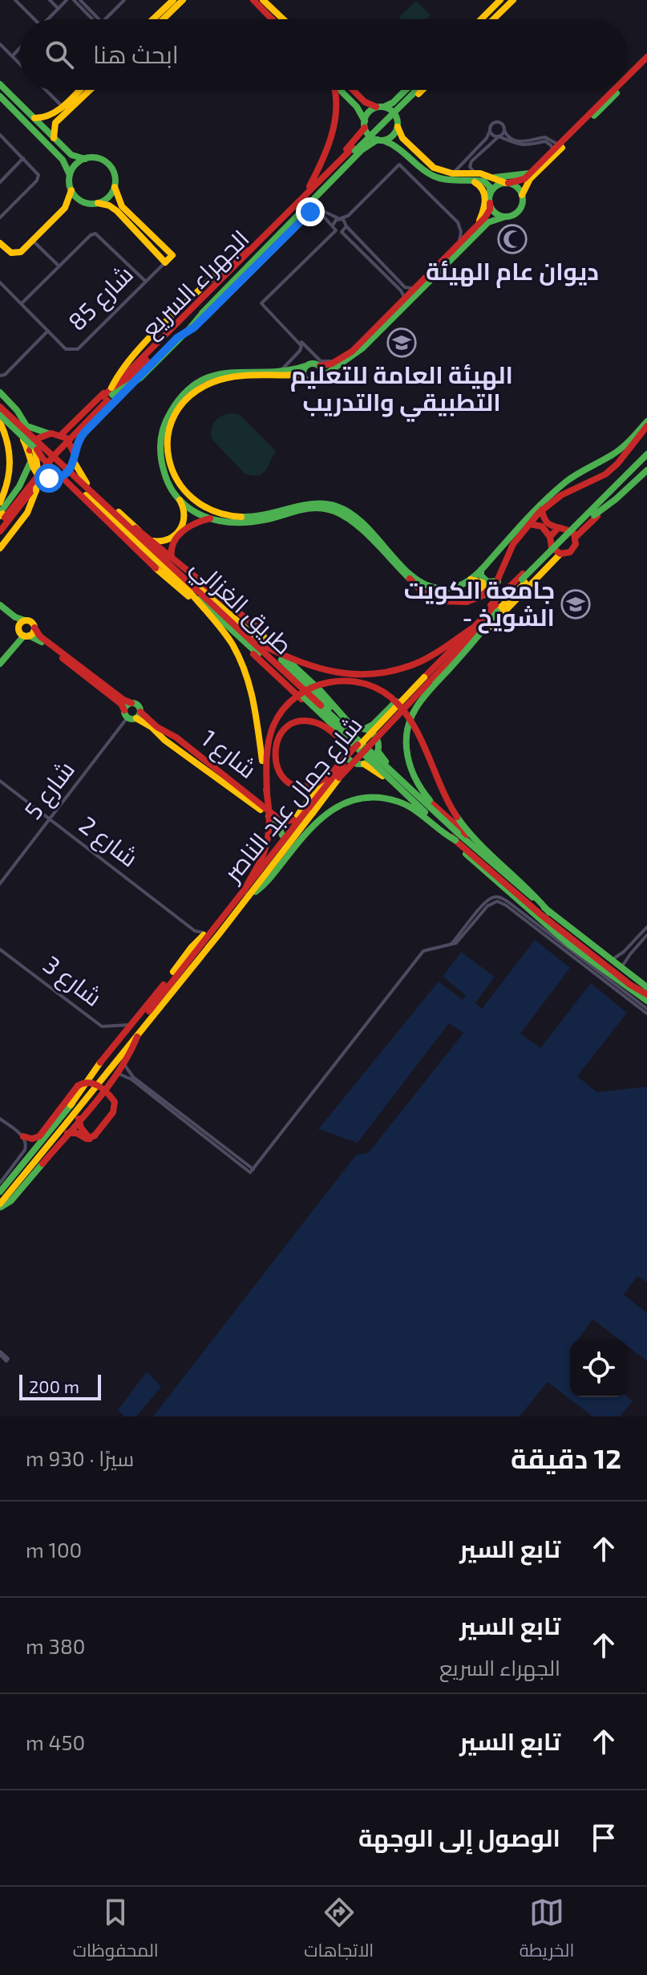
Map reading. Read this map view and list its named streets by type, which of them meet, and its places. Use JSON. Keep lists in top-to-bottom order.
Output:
{
  "streets": {
    "main road": [
      "الجهراء السريع",
      "شارع 85",
      "طريق الغزالي",
      "شارع 1",
      "شارع جمال عبد الناصر"
    ],
    "street": ["شارع 5", "شارع 2", "شارع 3"]
  },
  "crossings": [
    ["طريق الغزالي", "شارع جمال عبد الناصر"],
    ["شارع 5", "شارع 2"],
    ["شارع جمال عبد الناصر", "شارع 3"]
  ],
  "places": {
    "mosque": ["ديوان عام الهيئة"],
    "school or university": ["الهيئة العامة للتعليم التطبيقي والتدريب", "جامعة الكويت - الشويخ"]
  },
  "scale_bar": "200 m",
  "page": {
    "search": "ابحث هنا",
    "scale": "200 m",
    "heading": ["12 دقيقة", "سيرًا · 930 m"],
    "list": [
      ["تابع السير", "100 m"],
      ["تابع السير", "الجهراء السريع", "380 m"],
      ["تابع السير", "450 m"],
      "الوصول إلى الوجهة"
    ],
    "nav": ["الخريطة", "الاتجاهات", "المحفوظات"]
  }
}
